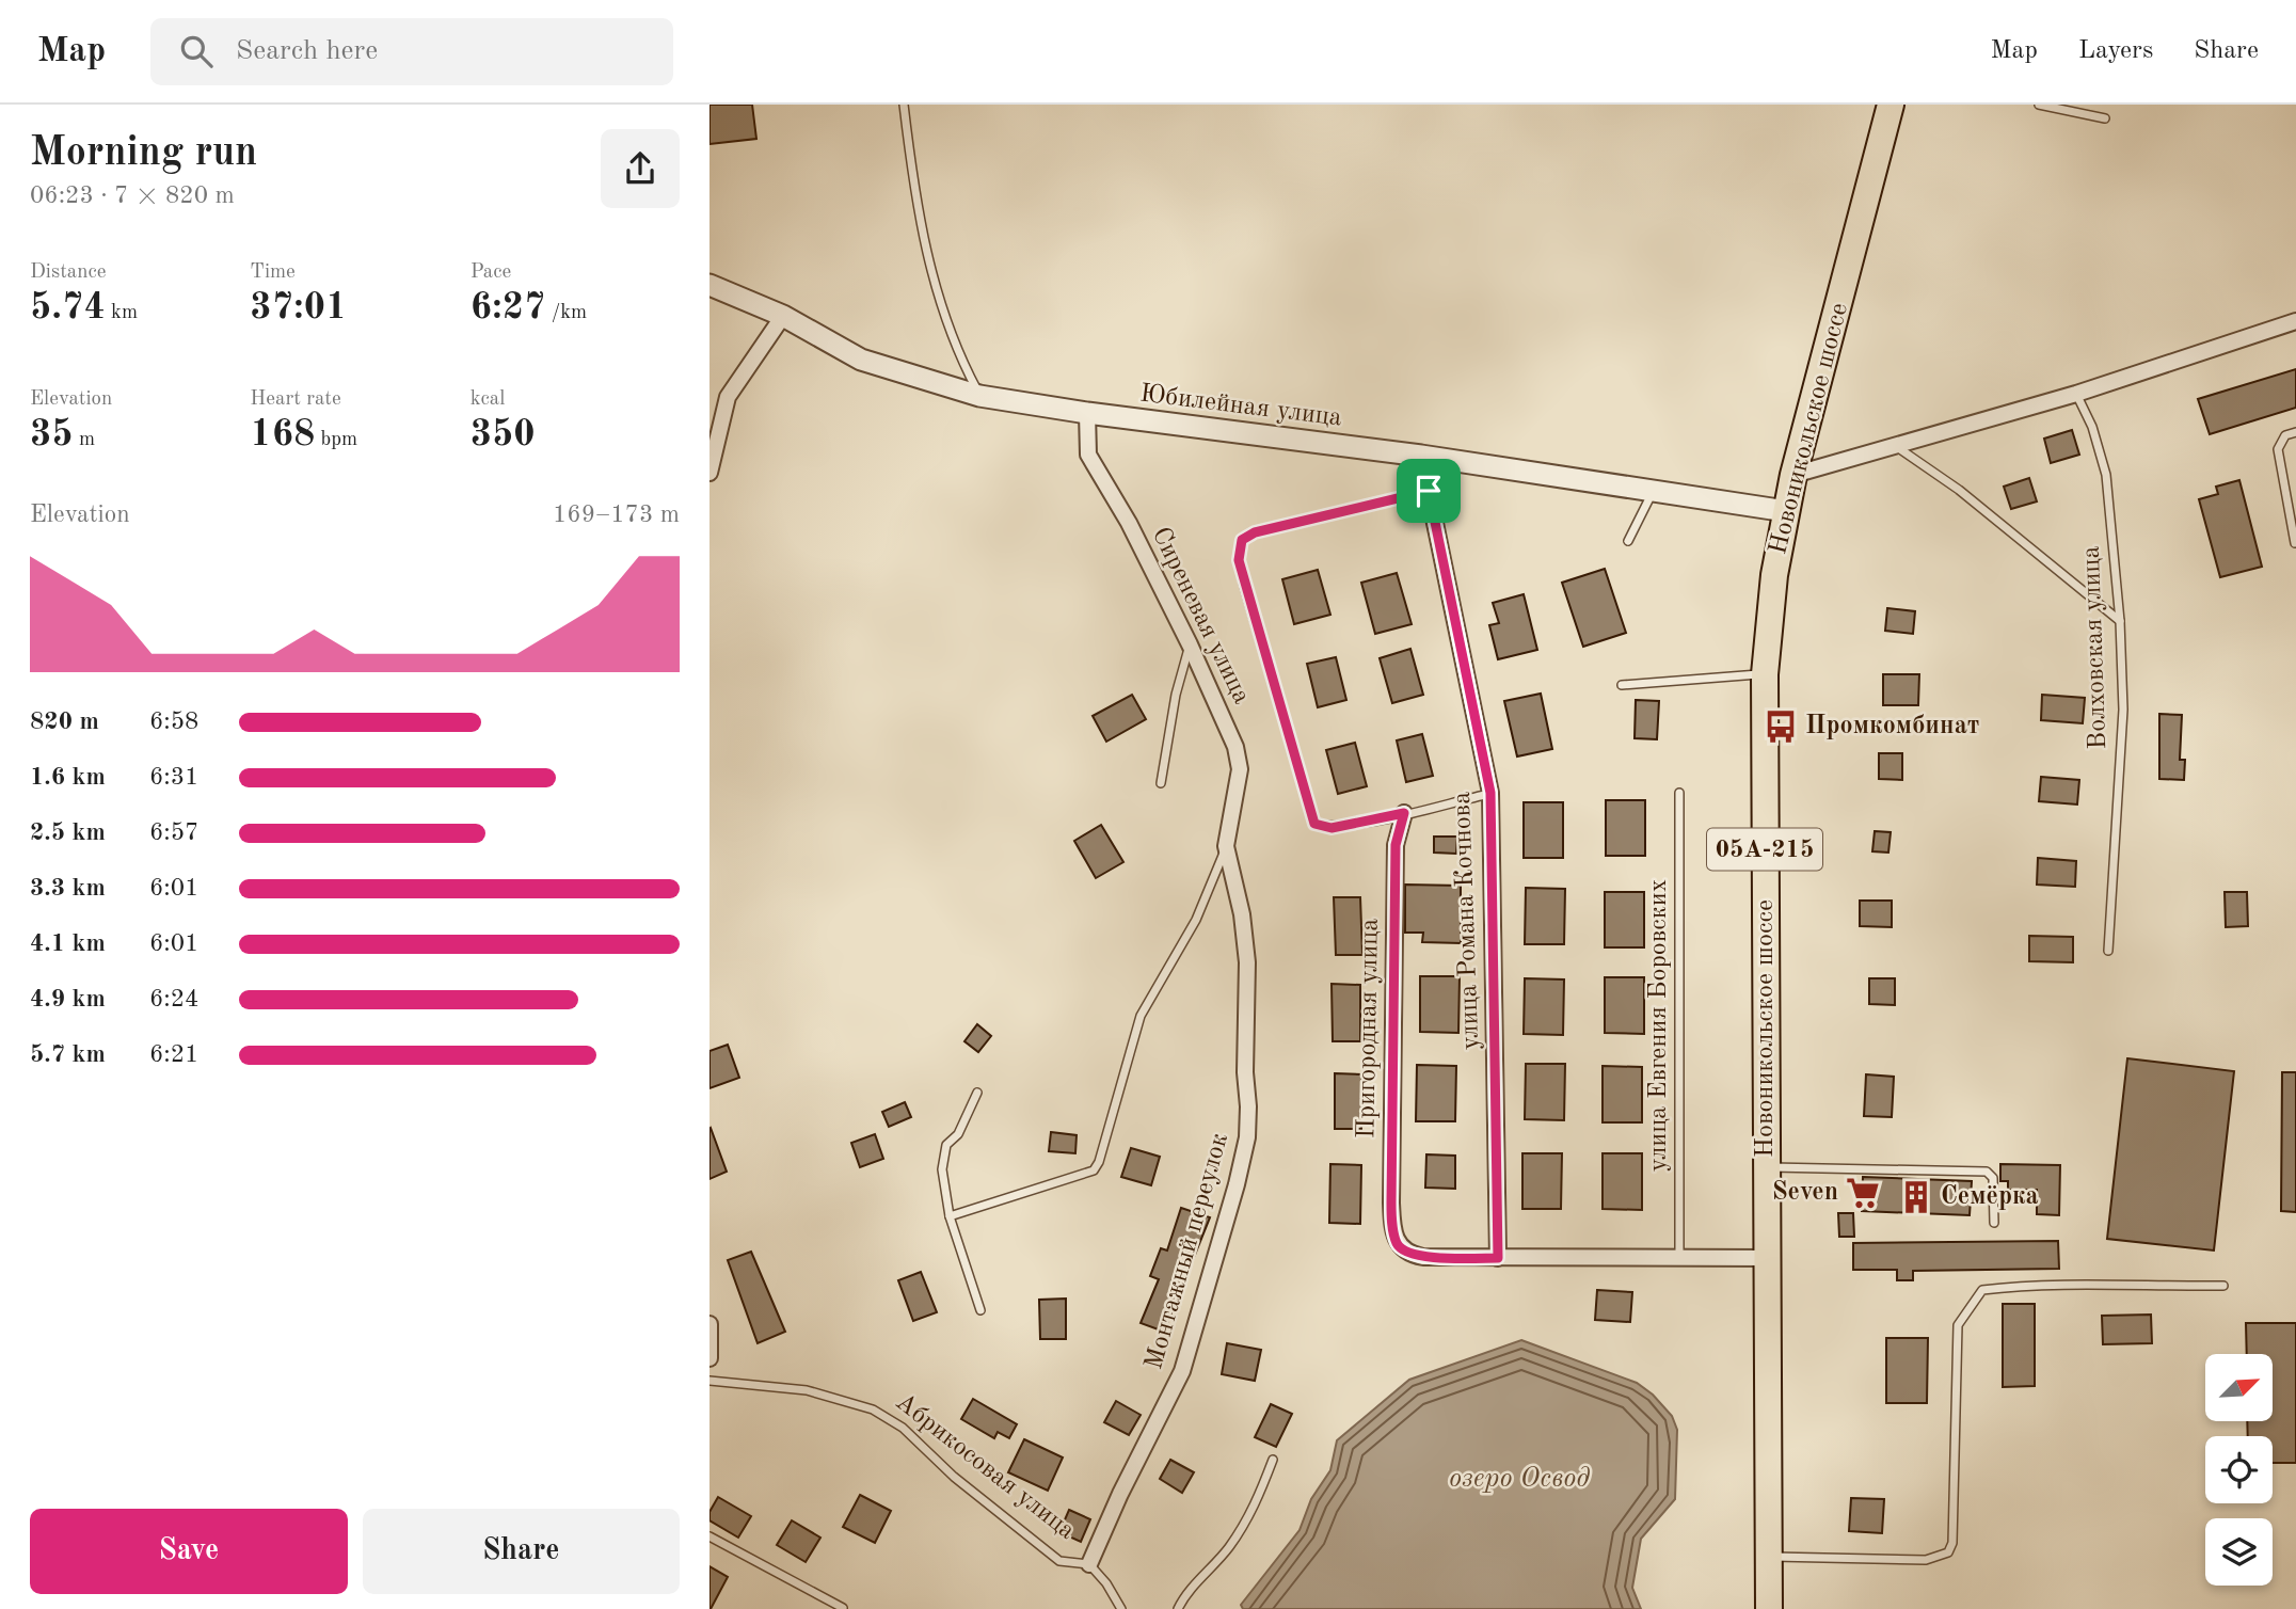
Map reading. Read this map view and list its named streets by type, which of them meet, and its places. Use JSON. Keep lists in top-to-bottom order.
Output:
{
  "streets": {
    "highway": ["Новоникольское шоссе", "05А-215"],
    "street": [
      "Юбилейная улица",
      "Сиреневая улица",
      "улица Романа Кочнова",
      "Пригородная улица",
      "Монтажный переулок"
    ],
    "lane": ["Волховская улица", "улица Евгения Боровских", "Абрикосовая улица"]
  },
  "crossings": [
    ["Юбилейная улица", "Новоникольское шоссе"],
    ["Юбилейная улица", "Сиреневая улица"],
    ["Юбилейная улица", "улица Романа Кочнова"],
    ["Сиреневая улица", "Монтажный переулок"],
    ["улица Романа Кочнова", "Пригородная улица"],
    ["Монтажный переулок", "Абрикосовая улица"]
  ],
  "water": ["озеро Освод"],
  "places": {
    "bus stop": ["Промкомбинат"],
    "supermarket": ["Seven"],
    "building": ["Семёрка"]
  },
  "north": "top right",
  "page": {
    "header": "Map",
    "search": "Search here",
    "nav": ["Map", "Layers", "Share"],
    "heading": ["Morning run", "06:23 · 7 × 820 m"],
    "stats": [
      ["Distance", "5.74 km"],
      ["Time", "37:01"],
      ["Pace", "6:27 /km"],
      ["Elevation", "35 m"],
      ["Heart rate", "168 bpm"],
      ["kcal", "350"]
    ],
    "chart": ["Elevation", "169–173 m"],
    "list": [
      {
        "name": "820 m",
        "note": "6:58"
      },
      {
        "name": "1.6 km",
        "note": "6:31"
      },
      {
        "name": "2.5 km",
        "note": "6:57"
      },
      {
        "name": "3.3 km",
        "note": "6:01"
      },
      {
        "name": "4.1 km",
        "note": "6:01"
      },
      {
        "name": "4.9 km",
        "note": "6:24"
      },
      {
        "name": "5.7 km",
        "note": "6:21"
      }
    ],
    "buttons": ["Save", "Share"]
  }
}
